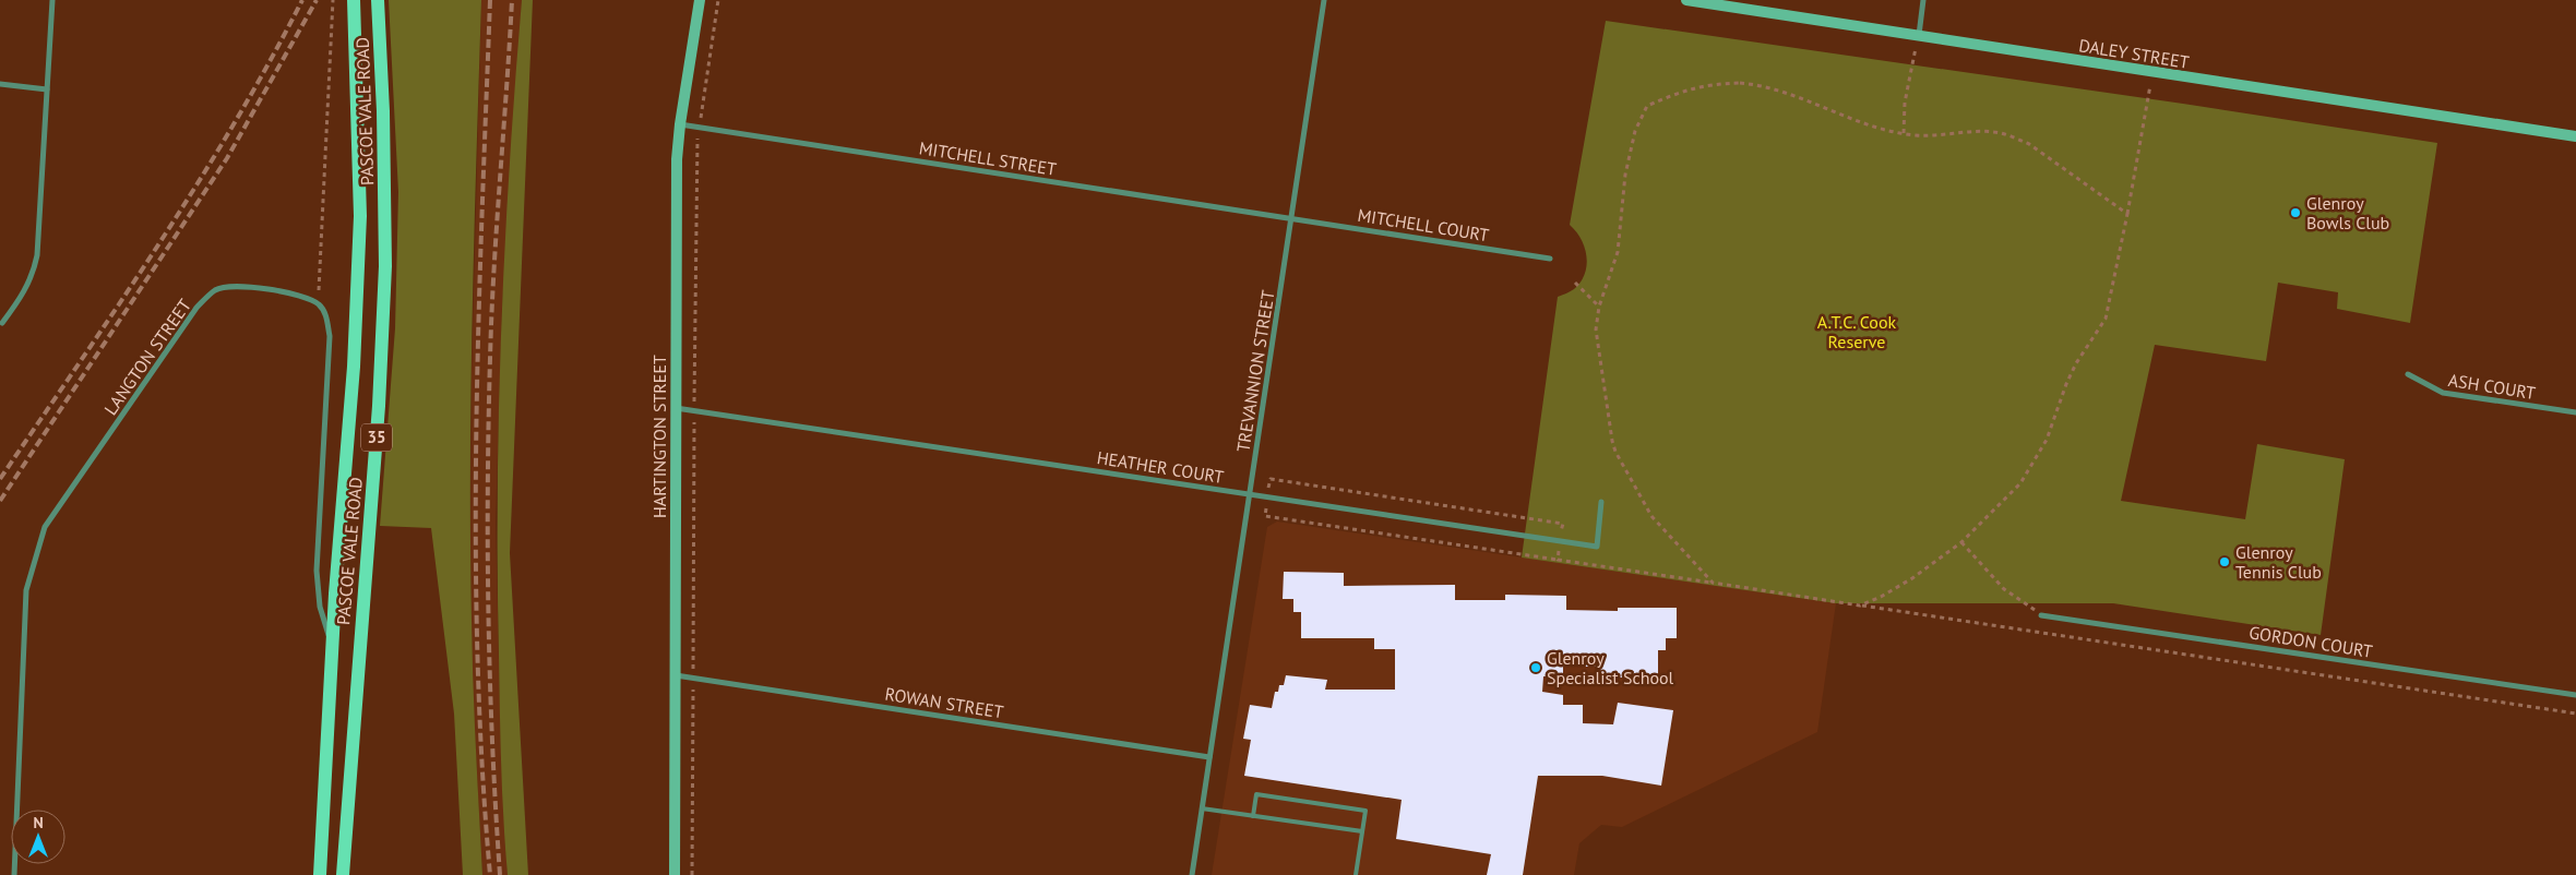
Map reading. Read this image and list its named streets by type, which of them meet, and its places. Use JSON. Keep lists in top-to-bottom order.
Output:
{
  "streets": {
    "main road": ["PASCOE VALE ROAD", "35"],
    "street": [
      "DALEY STREET",
      "MITCHELL STREET",
      "MITCHELL COURT",
      "LANGTON STREET",
      "TREVANNION STREET",
      "ASH COURT",
      "HARTINGTON STREET",
      "HEATHER COURT",
      "GORDON COURT",
      "ROWAN STREET"
    ]
  },
  "crossings": [
    ["MITCHELL STREET", "MITCHELL COURT"],
    ["MITCHELL STREET", "TREVANNION STREET"],
    ["MITCHELL STREET", "HARTINGTON STREET"],
    ["MITCHELL COURT", "TREVANNION STREET"],
    ["TREVANNION STREET", "HEATHER COURT"],
    ["TREVANNION STREET", "ROWAN STREET"],
    ["HARTINGTON STREET", "HEATHER COURT"],
    ["HARTINGTON STREET", "ROWAN STREET"]
  ],
  "parks": ["A.T.C. Cook Reserve"],
  "places": ["Glenroy Bowls Club", "Glenroy Tennis Club", "Glenroy Specialist School"],
  "north": "top"
}
